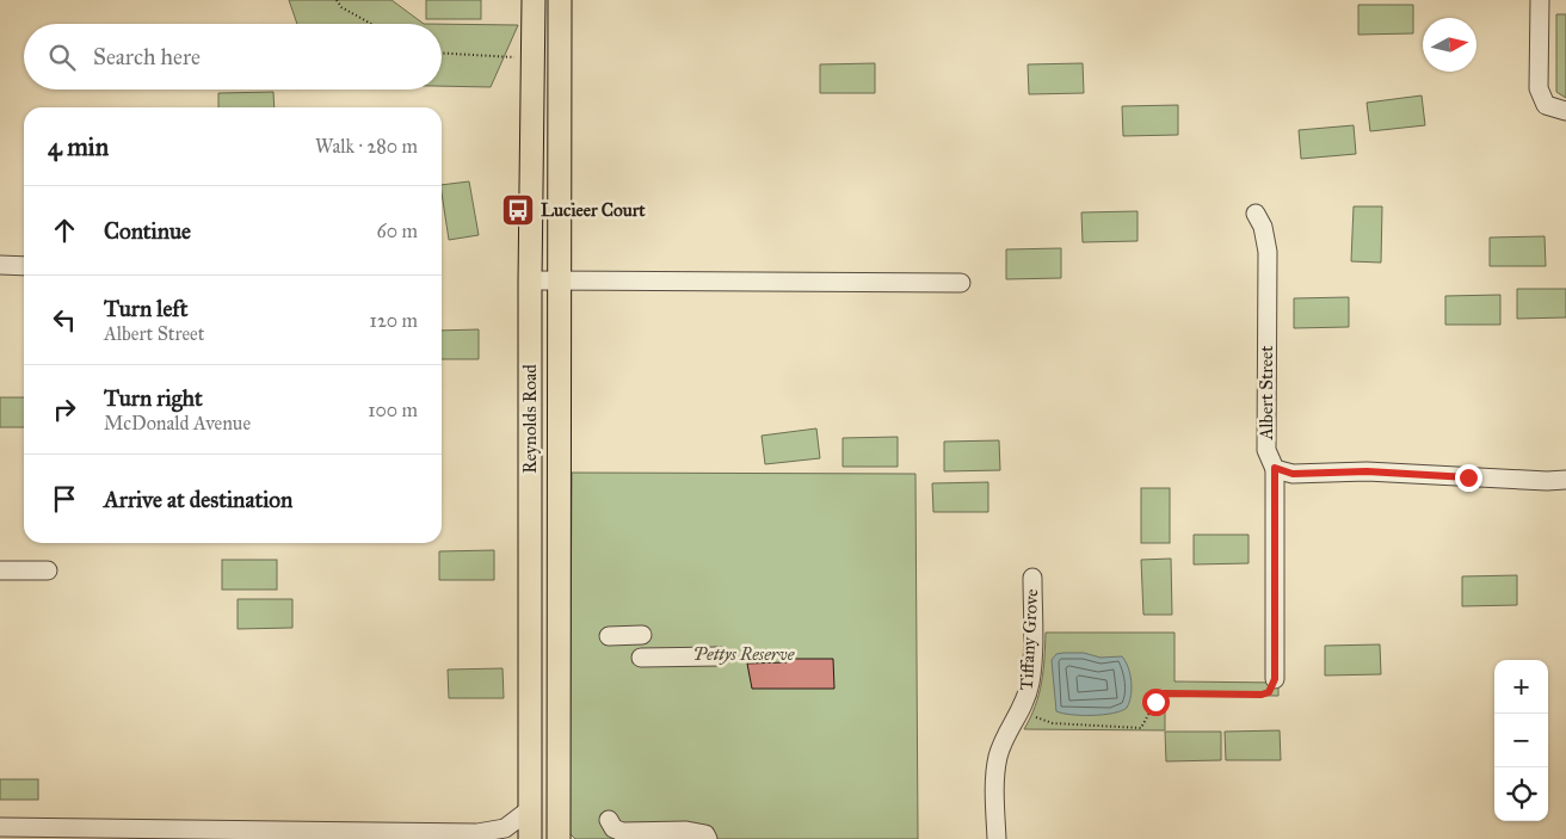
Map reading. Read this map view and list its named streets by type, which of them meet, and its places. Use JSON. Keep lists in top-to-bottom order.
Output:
{
  "streets": {
    "main road": ["Reynolds Road"],
    "street": ["Albert Street", "Tiffany Grove"]
  },
  "parks": ["Pettys Reserve"],
  "places": {
    "bus stop": ["Lucieer Court"]
  },
  "north": "right",
  "page": {
    "search": "Search here",
    "heading": ["4 min", "Walk · 280 m"],
    "list": [
      ["Continue", "60 m"],
      ["Turn left", "Albert Street", "120 m"],
      ["Turn right", "McDonald Avenue", "100 m"],
      "Arrive at destination"
    ],
    "map_buttons": ["+", "−"]
  }
}
